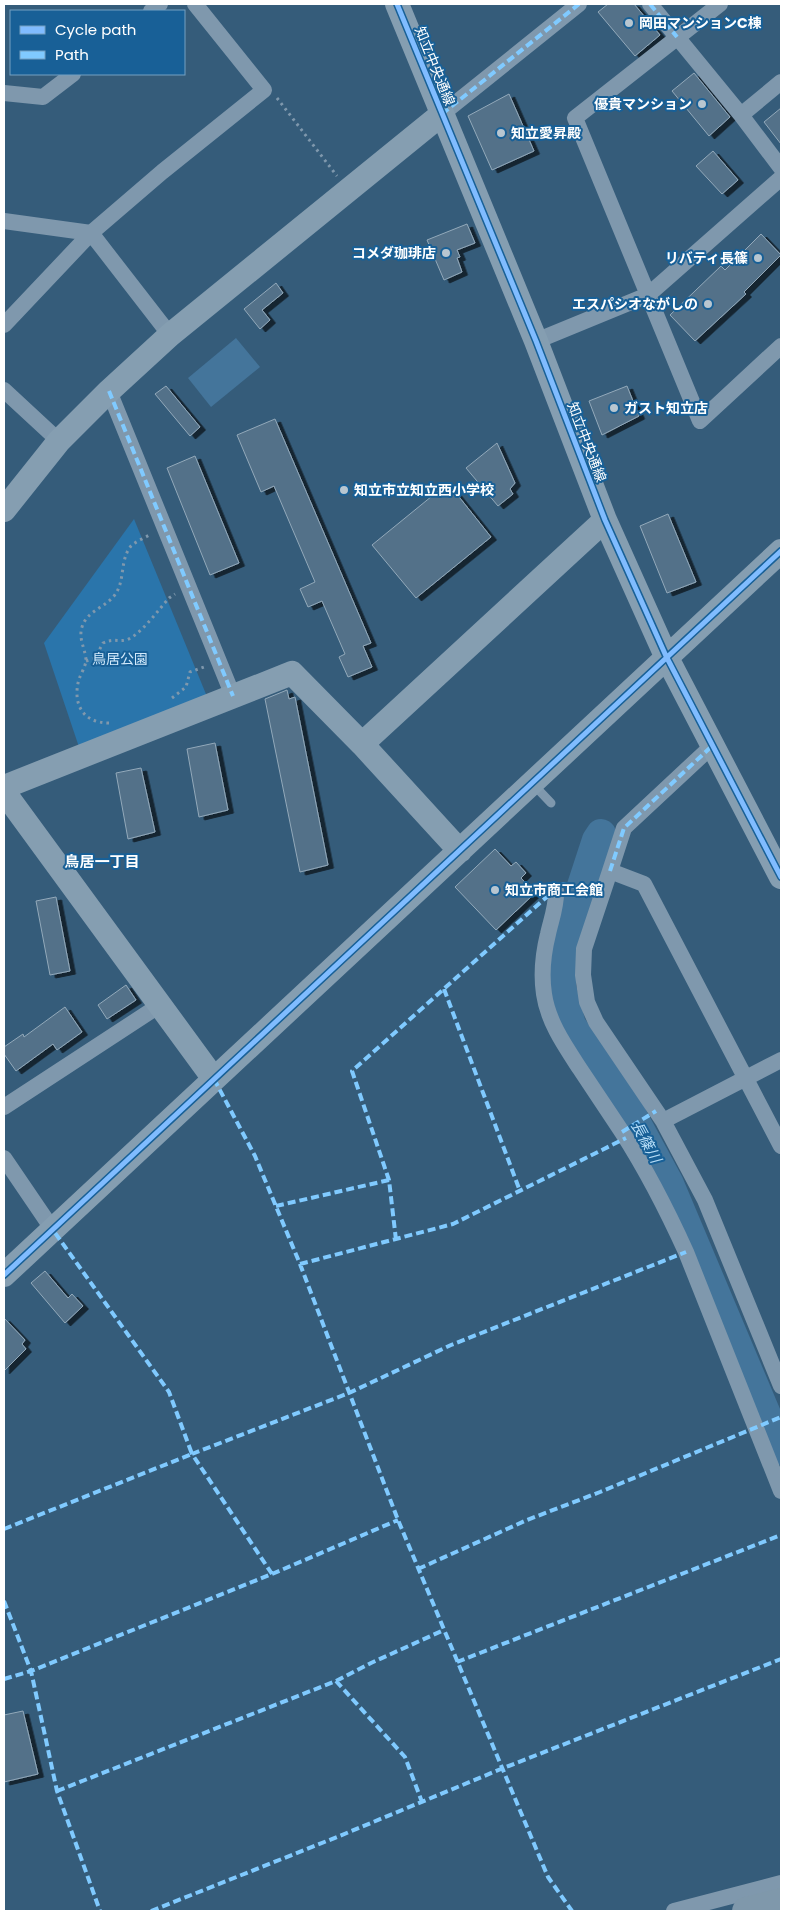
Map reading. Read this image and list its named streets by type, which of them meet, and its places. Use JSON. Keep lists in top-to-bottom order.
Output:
{
  "streets": {
    "street": ["知立中央通線"]
  },
  "districts": ["鳥居一丁目"],
  "water": ["長篠川"],
  "parks": ["鳥居公園"],
  "places": [
    "岡田マンションC棟",
    "優貴マンション",
    "知立愛昇殿",
    "コメダ珈琲店",
    "リバティ長篠",
    "エスパシオながしの",
    "ガスト知立店",
    "知立市立知立西小学校",
    "知立市商工会館"
  ],
  "legend": ["Cycle path", "Path"]
}
